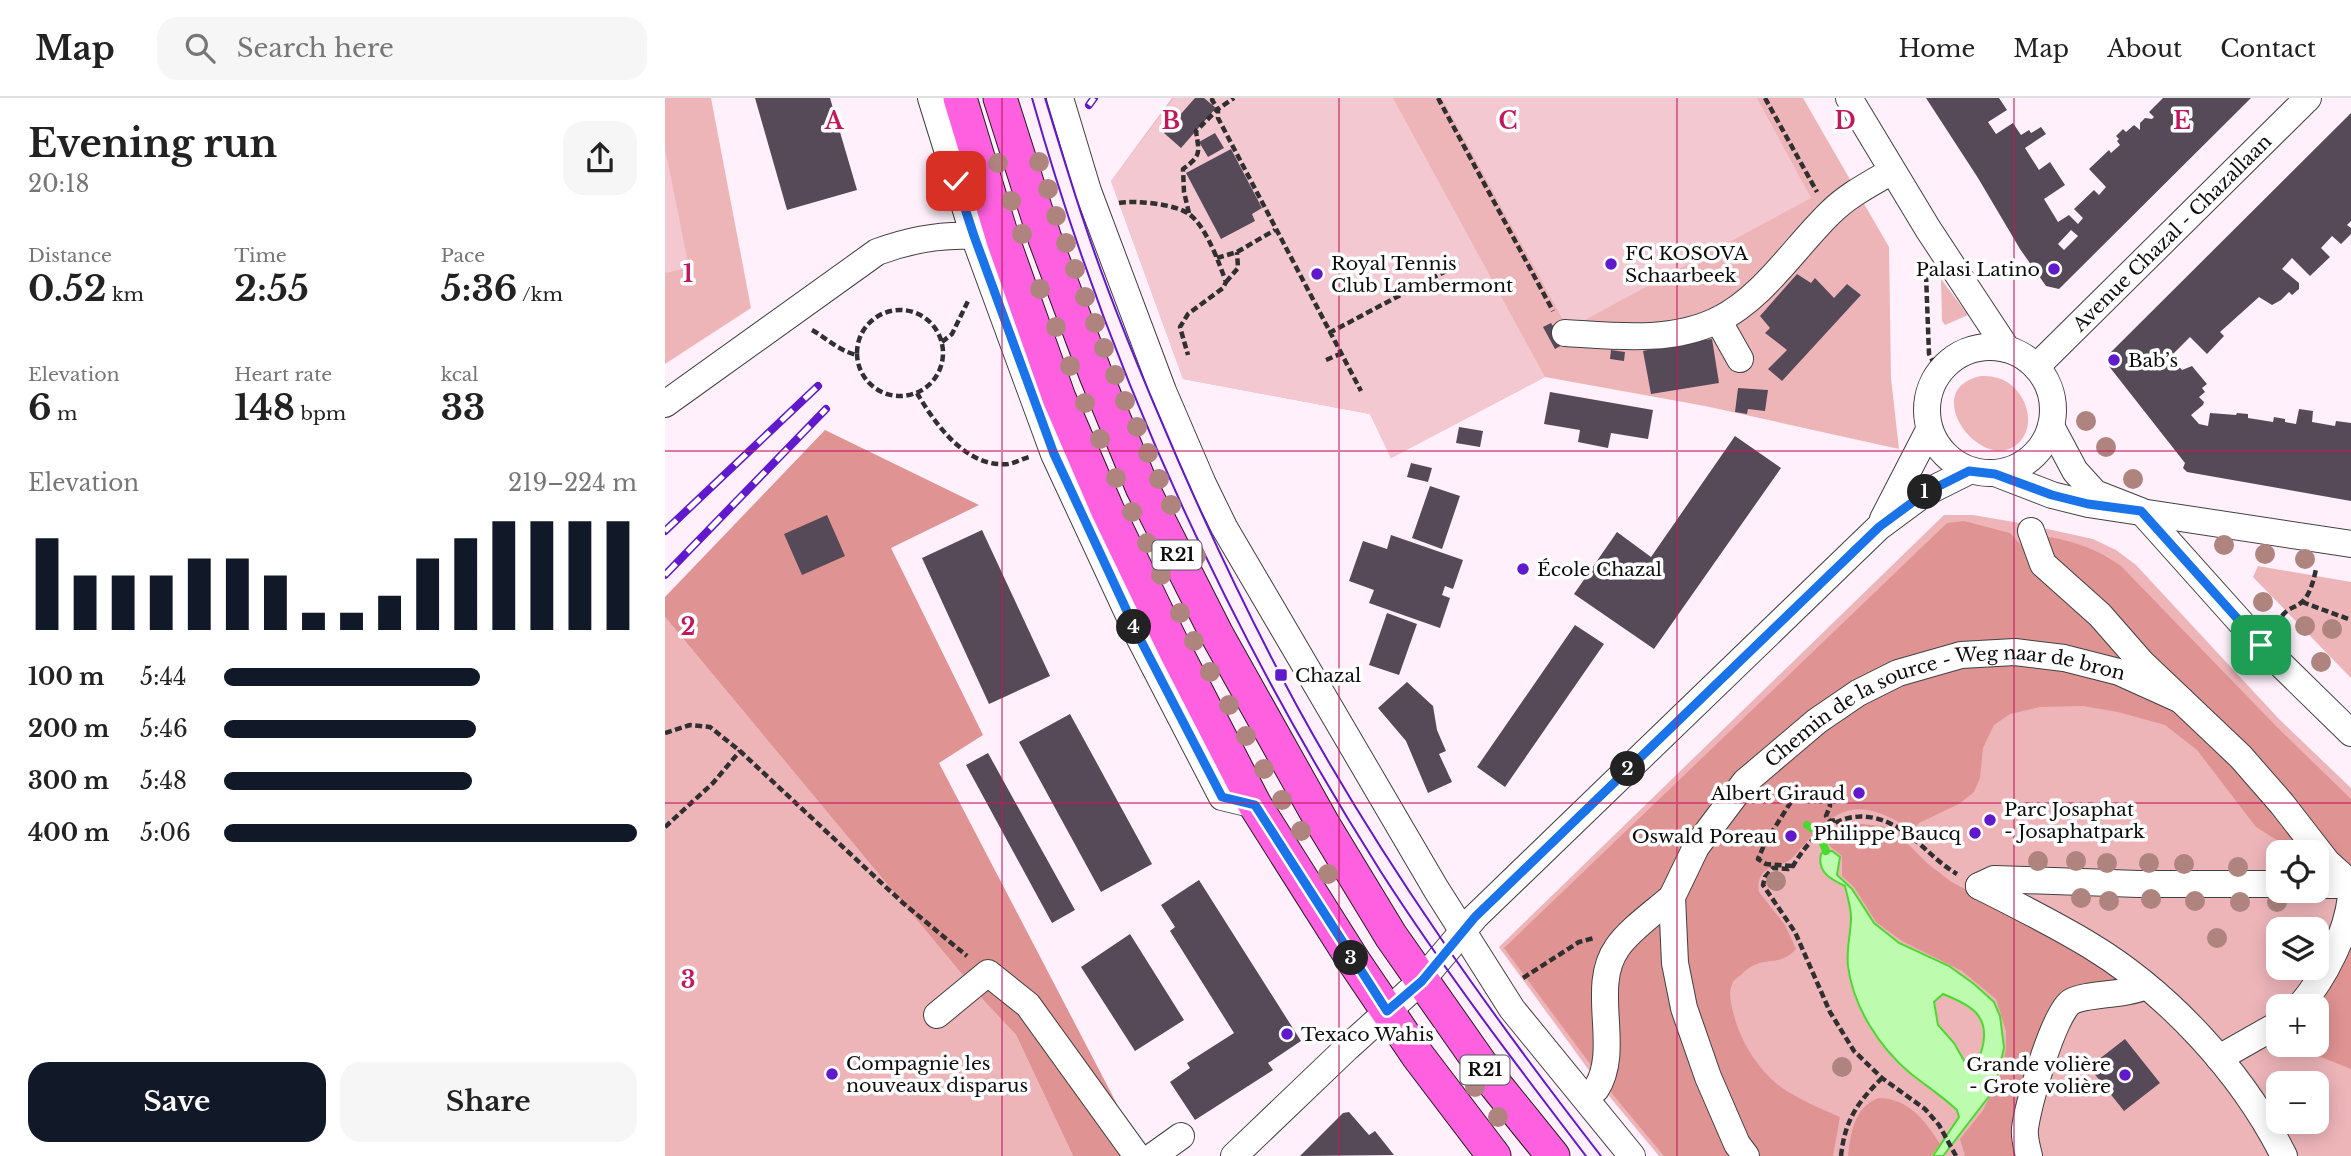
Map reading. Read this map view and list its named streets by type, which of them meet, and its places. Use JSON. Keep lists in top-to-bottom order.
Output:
{
  "streets": {
    "main road": ["R21"],
    "street": ["Avenue Chazal - Chazallaan", "Chemin de la source - Weg naar de bron"]
  },
  "places": {
    "other": [
      "FC KOSOVA Schaarbeek",
      "Palasi Latino",
      "Royal Tennis Club Lambermont",
      "Bab’s",
      "École Chazal",
      "Albert Giraud",
      "Parc Josaphat - Josaphatpark",
      "Philippe Baucq",
      "Oswald Poreau",
      "Texaco Wahis",
      "Compagnie les nouveaux disparus",
      "Grande volière - Grote volière"
    ],
    "transit": ["Chazal"]
  },
  "page": {
    "header": "Map",
    "search": "Search here",
    "nav": [
      "Home",
      "Map",
      "About",
      "Contact"
    ],
    "heading": ["Evening run", "20:18"],
    "stats": [
      ["Distance", "0.52 km"],
      ["Time", "2:55"],
      ["Pace", "5:36 /km"],
      ["Elevation", "6 m"],
      ["Heart rate", "148 bpm"],
      ["kcal", "33"]
    ],
    "chart": ["Elevation", "219–224 m"],
    "pins": [
      "1",
      "4",
      "2",
      "3"
    ],
    "list": [
      {
        "name": "100 m",
        "note": "5:44"
      },
      {
        "name": "200 m",
        "note": "5:46"
      },
      {
        "name": "300 m",
        "note": "5:48"
      },
      {
        "name": "400 m",
        "note": "5:06"
      }
    ],
    "map_buttons": ["+", "−"],
    "buttons": ["Save", "Share"]
  },
  "grid": {
    "columns": [
      "A",
      "B",
      "C",
      "D",
      "E"
    ],
    "rows": ["1", "2", "3"]
  }
}
